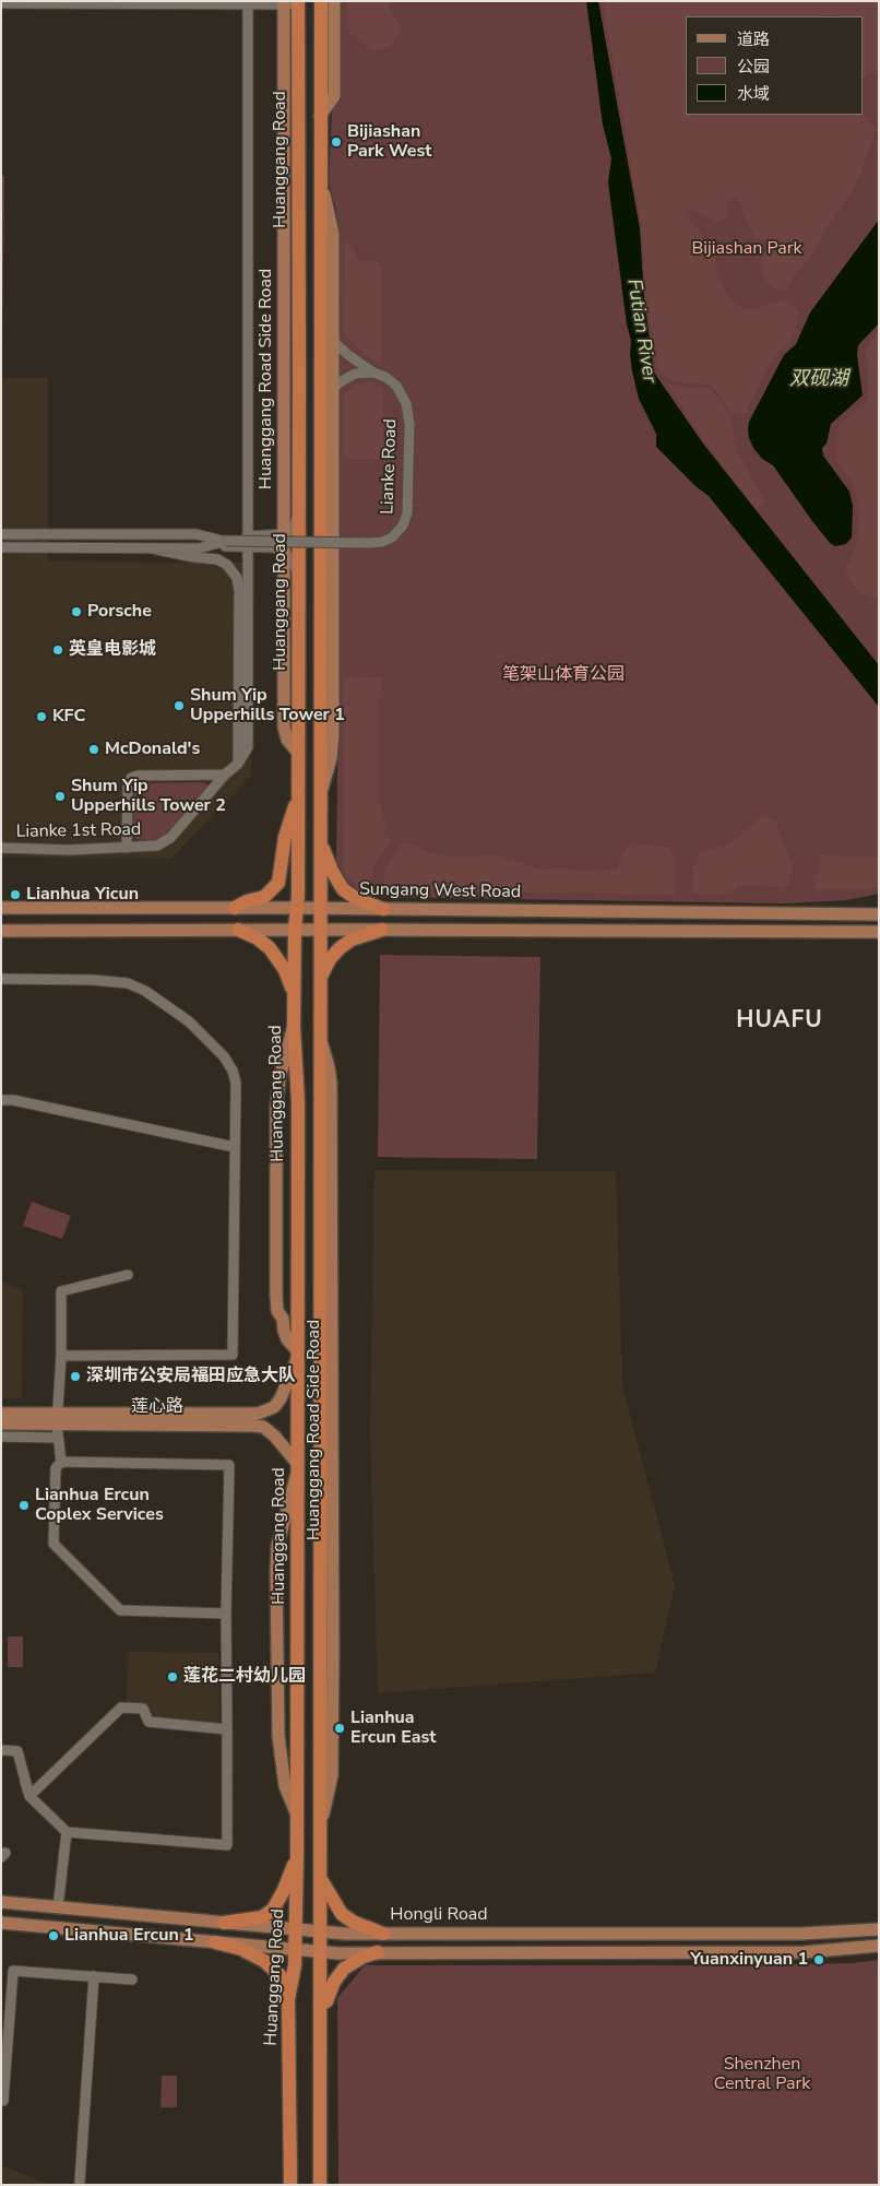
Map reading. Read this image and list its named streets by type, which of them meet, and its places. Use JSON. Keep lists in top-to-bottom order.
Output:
{
  "streets": {
    "highway": ["Huanggang Road"],
    "main road": [
      "Huanggang Road Side Road",
      "Sungang West Road",
      "莲心路",
      "Hongli Road"
    ],
    "street": ["Lianke Road", "Lianke 1st Road"]
  },
  "crossings": [
    ["Huanggang Road", "Huanggang Road Side Road"],
    ["Huanggang Road", "Sungang West Road"],
    ["Huanggang Road", "莲心路"],
    ["Huanggang Road", "Hongli Road"],
    ["Huanggang Road Side Road", "Lianke Road"],
    ["Huanggang Road Side Road", "莲心路"],
    ["Lianke Road", "Lianke 1st Road"]
  ],
  "districts": ["HUAFU"],
  "water": ["Futian River", "双砚湖"],
  "parks": ["Bijiashan Park", "笔架山体育公园", "Shenzhen Central Park"],
  "places": [
    "Bijiashan Park West",
    "Porsche",
    "英皇电影城",
    "Shum Yip Upperhills Tower 1",
    "KFC",
    "McDonald's",
    "Shum Yip Upperhills Tower 2",
    "Lianhua Yicun",
    "深圳市公安局福田应急大队",
    "Lianhua Ercun Coplex Services",
    "莲花二村幼儿园",
    "Lianhua Ercun East",
    "Lianhua Ercun 1",
    "Yuanxinyuan 1"
  ],
  "legend": ["道路", "公园", "水域"]
}
